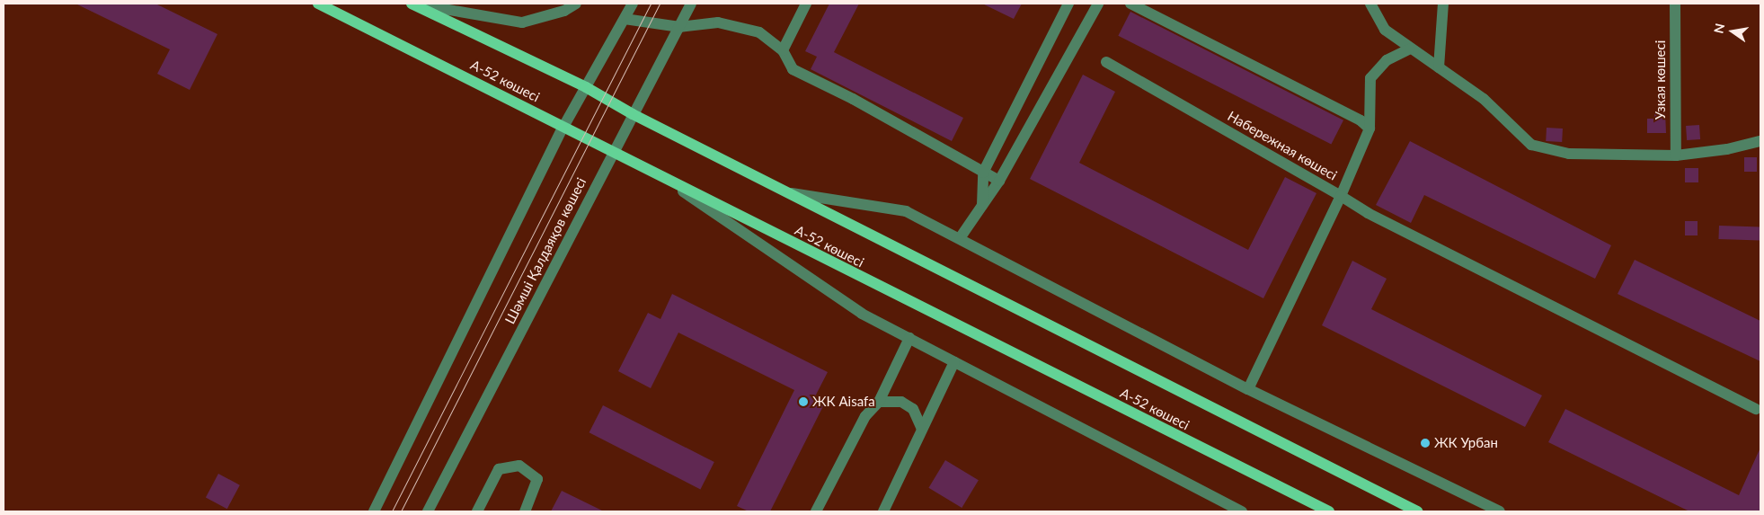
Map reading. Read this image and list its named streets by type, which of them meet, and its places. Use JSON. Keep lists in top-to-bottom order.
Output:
{
  "streets": {
    "main road": ["А-52 көшесі"],
    "street": ["Узкая көшесі", "Набережная көшесі", "Шәмші Қалдаяқов көшесі"]
  },
  "crossings": [
    ["А-52 көшесі", "Шәмші Қалдаяқов көшесі"]
  ],
  "places": ["ЖК Aisafa", "ЖК Урбан"],
  "north": "left"
}
